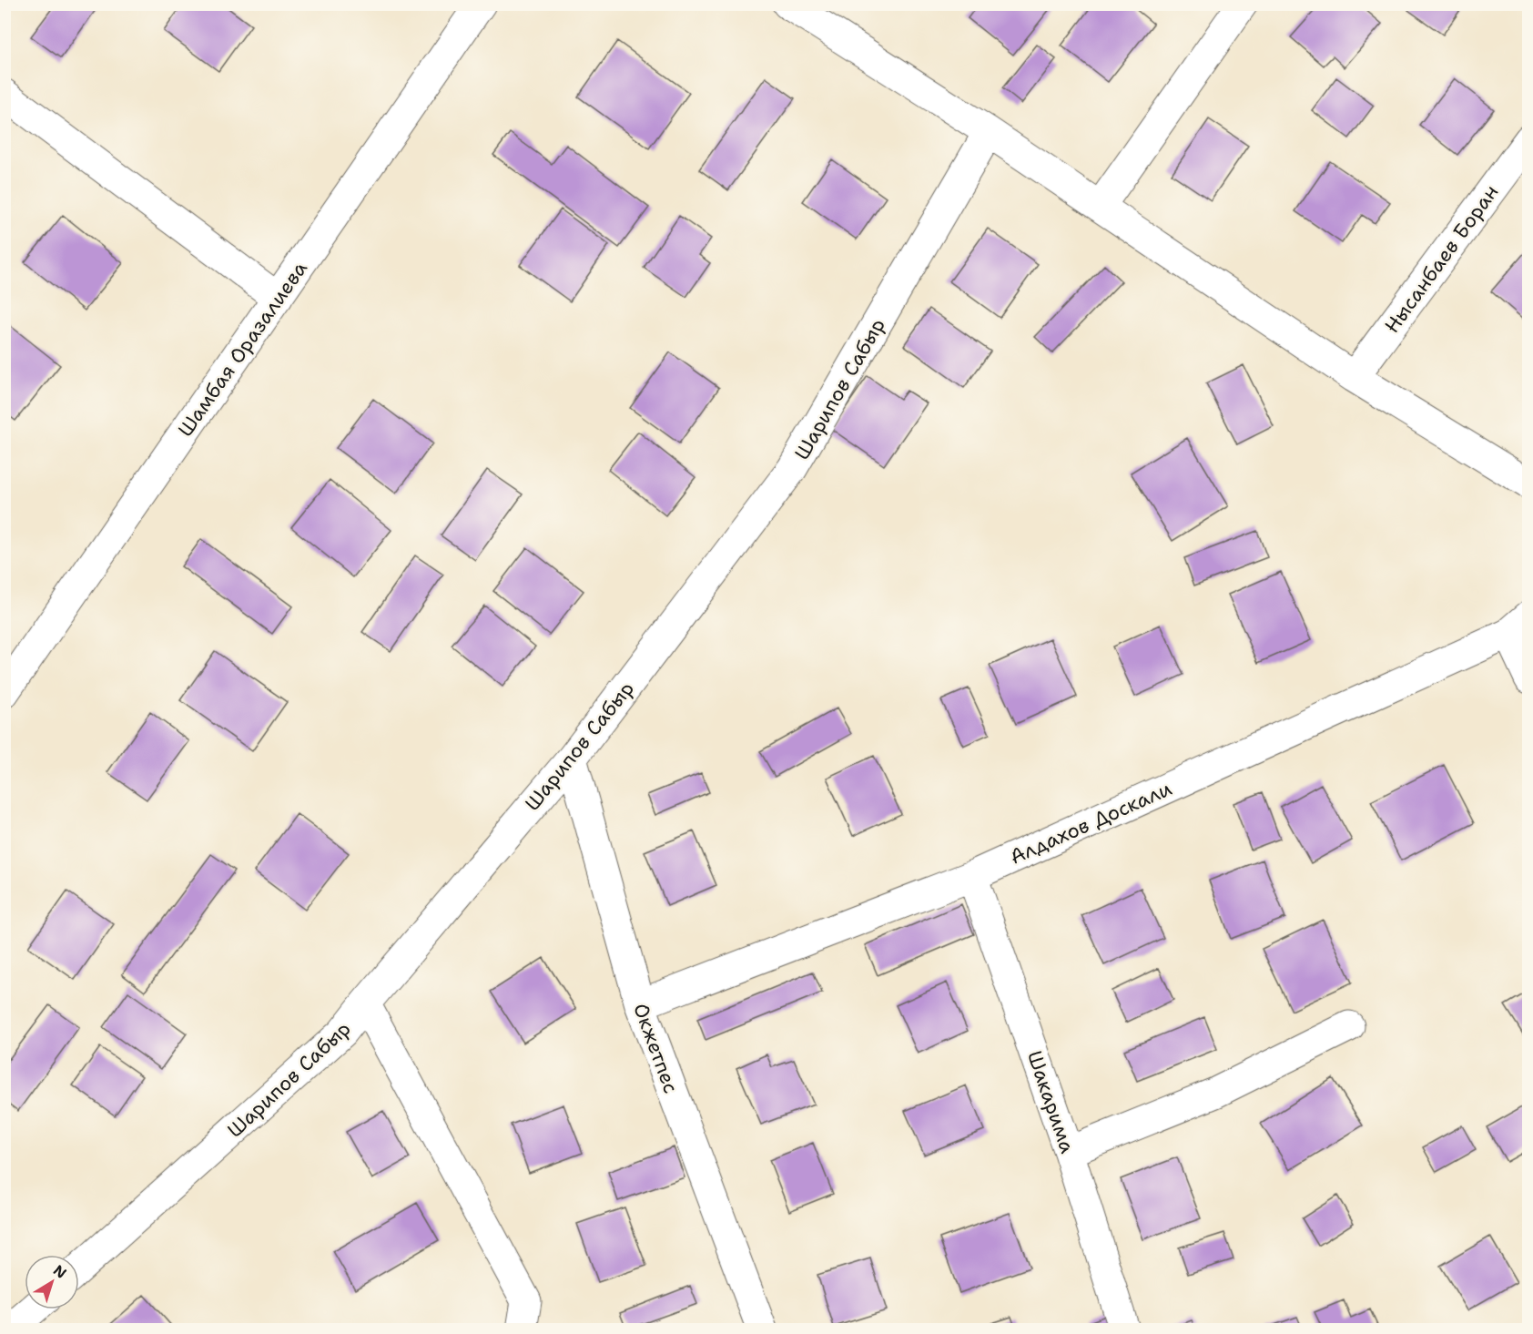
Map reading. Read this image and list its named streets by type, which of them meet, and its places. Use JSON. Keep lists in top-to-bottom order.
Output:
{
  "streets": {
    "street": [
      "Нысанбаев Боран",
      "Шамбая Оразалиева",
      "Шарипов Сабыр",
      "Алдахов Доскали",
      "Окжетпес",
      "Шакарима"
    ]
  },
  "crossings": [
    ["Шарипов Сабыр", "Окжетпес"],
    ["Алдахов Доскали", "Окжетпес"],
    ["Алдахов Доскали", "Шакарима"]
  ],
  "north": "top right"
}
